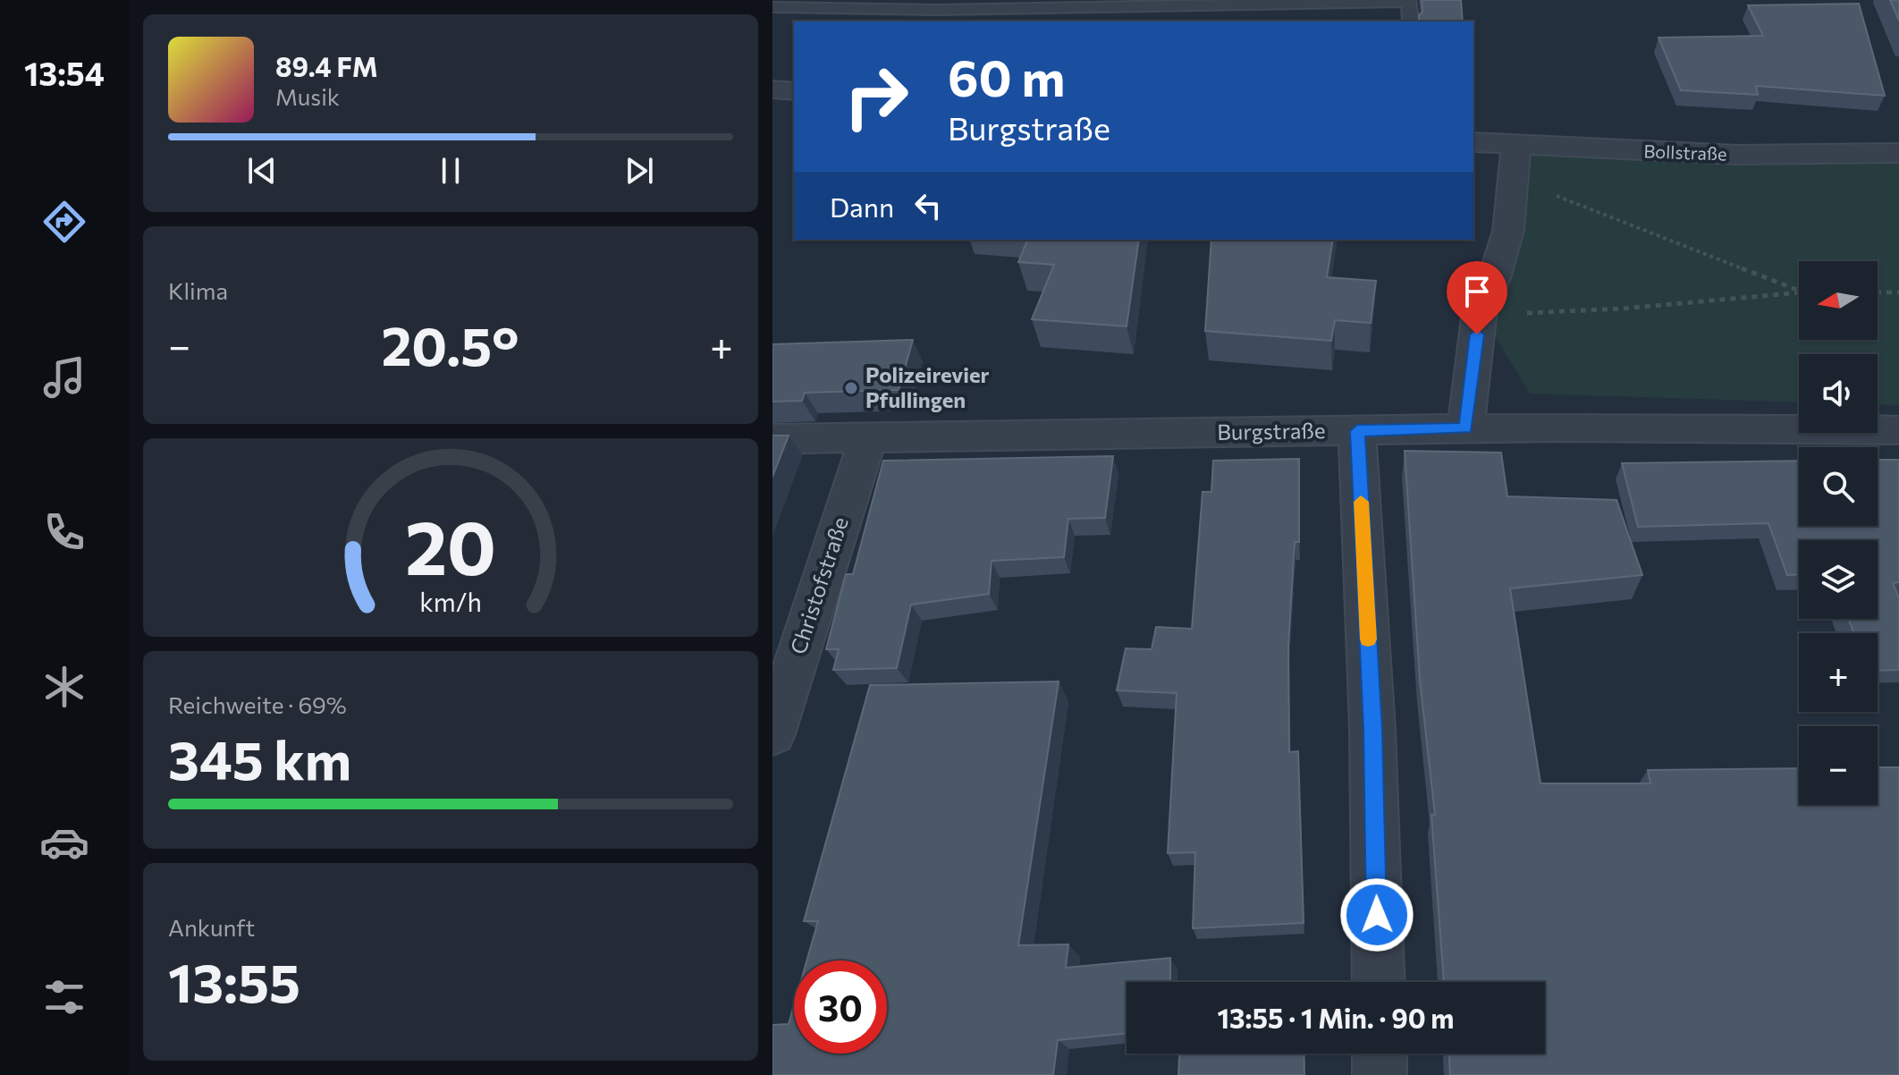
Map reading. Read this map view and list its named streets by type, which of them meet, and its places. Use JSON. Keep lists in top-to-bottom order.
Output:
{
  "streets": {
    "street": ["Bollstraße", "Burgstraße", "Christofstraße"]
  },
  "crossings": [
    ["Burgstraße", "Christofstraße"]
  ],
  "places": ["Polizeirevier Pfullingen"],
  "north": "left",
  "page": {
    "tabs": "13:54",
    "turn": ["60 m", "Burgstraße"],
    "song": ["89.4 FM", "Musik"],
    "then": "Dann",
    "tile": [
      "Klima",
      ["Reichweite · 69%", "345 km"],
      ["Ankunft", "13:55"]
    ],
    "map_buttons": ["+", "−"],
    "heat": ["−", "20.5°", "+"],
    "limit": "30",
    "trip": "13:55 · 1 Min. · 90 m",
    "gauge": ["20", "km/h"]
  }
}
